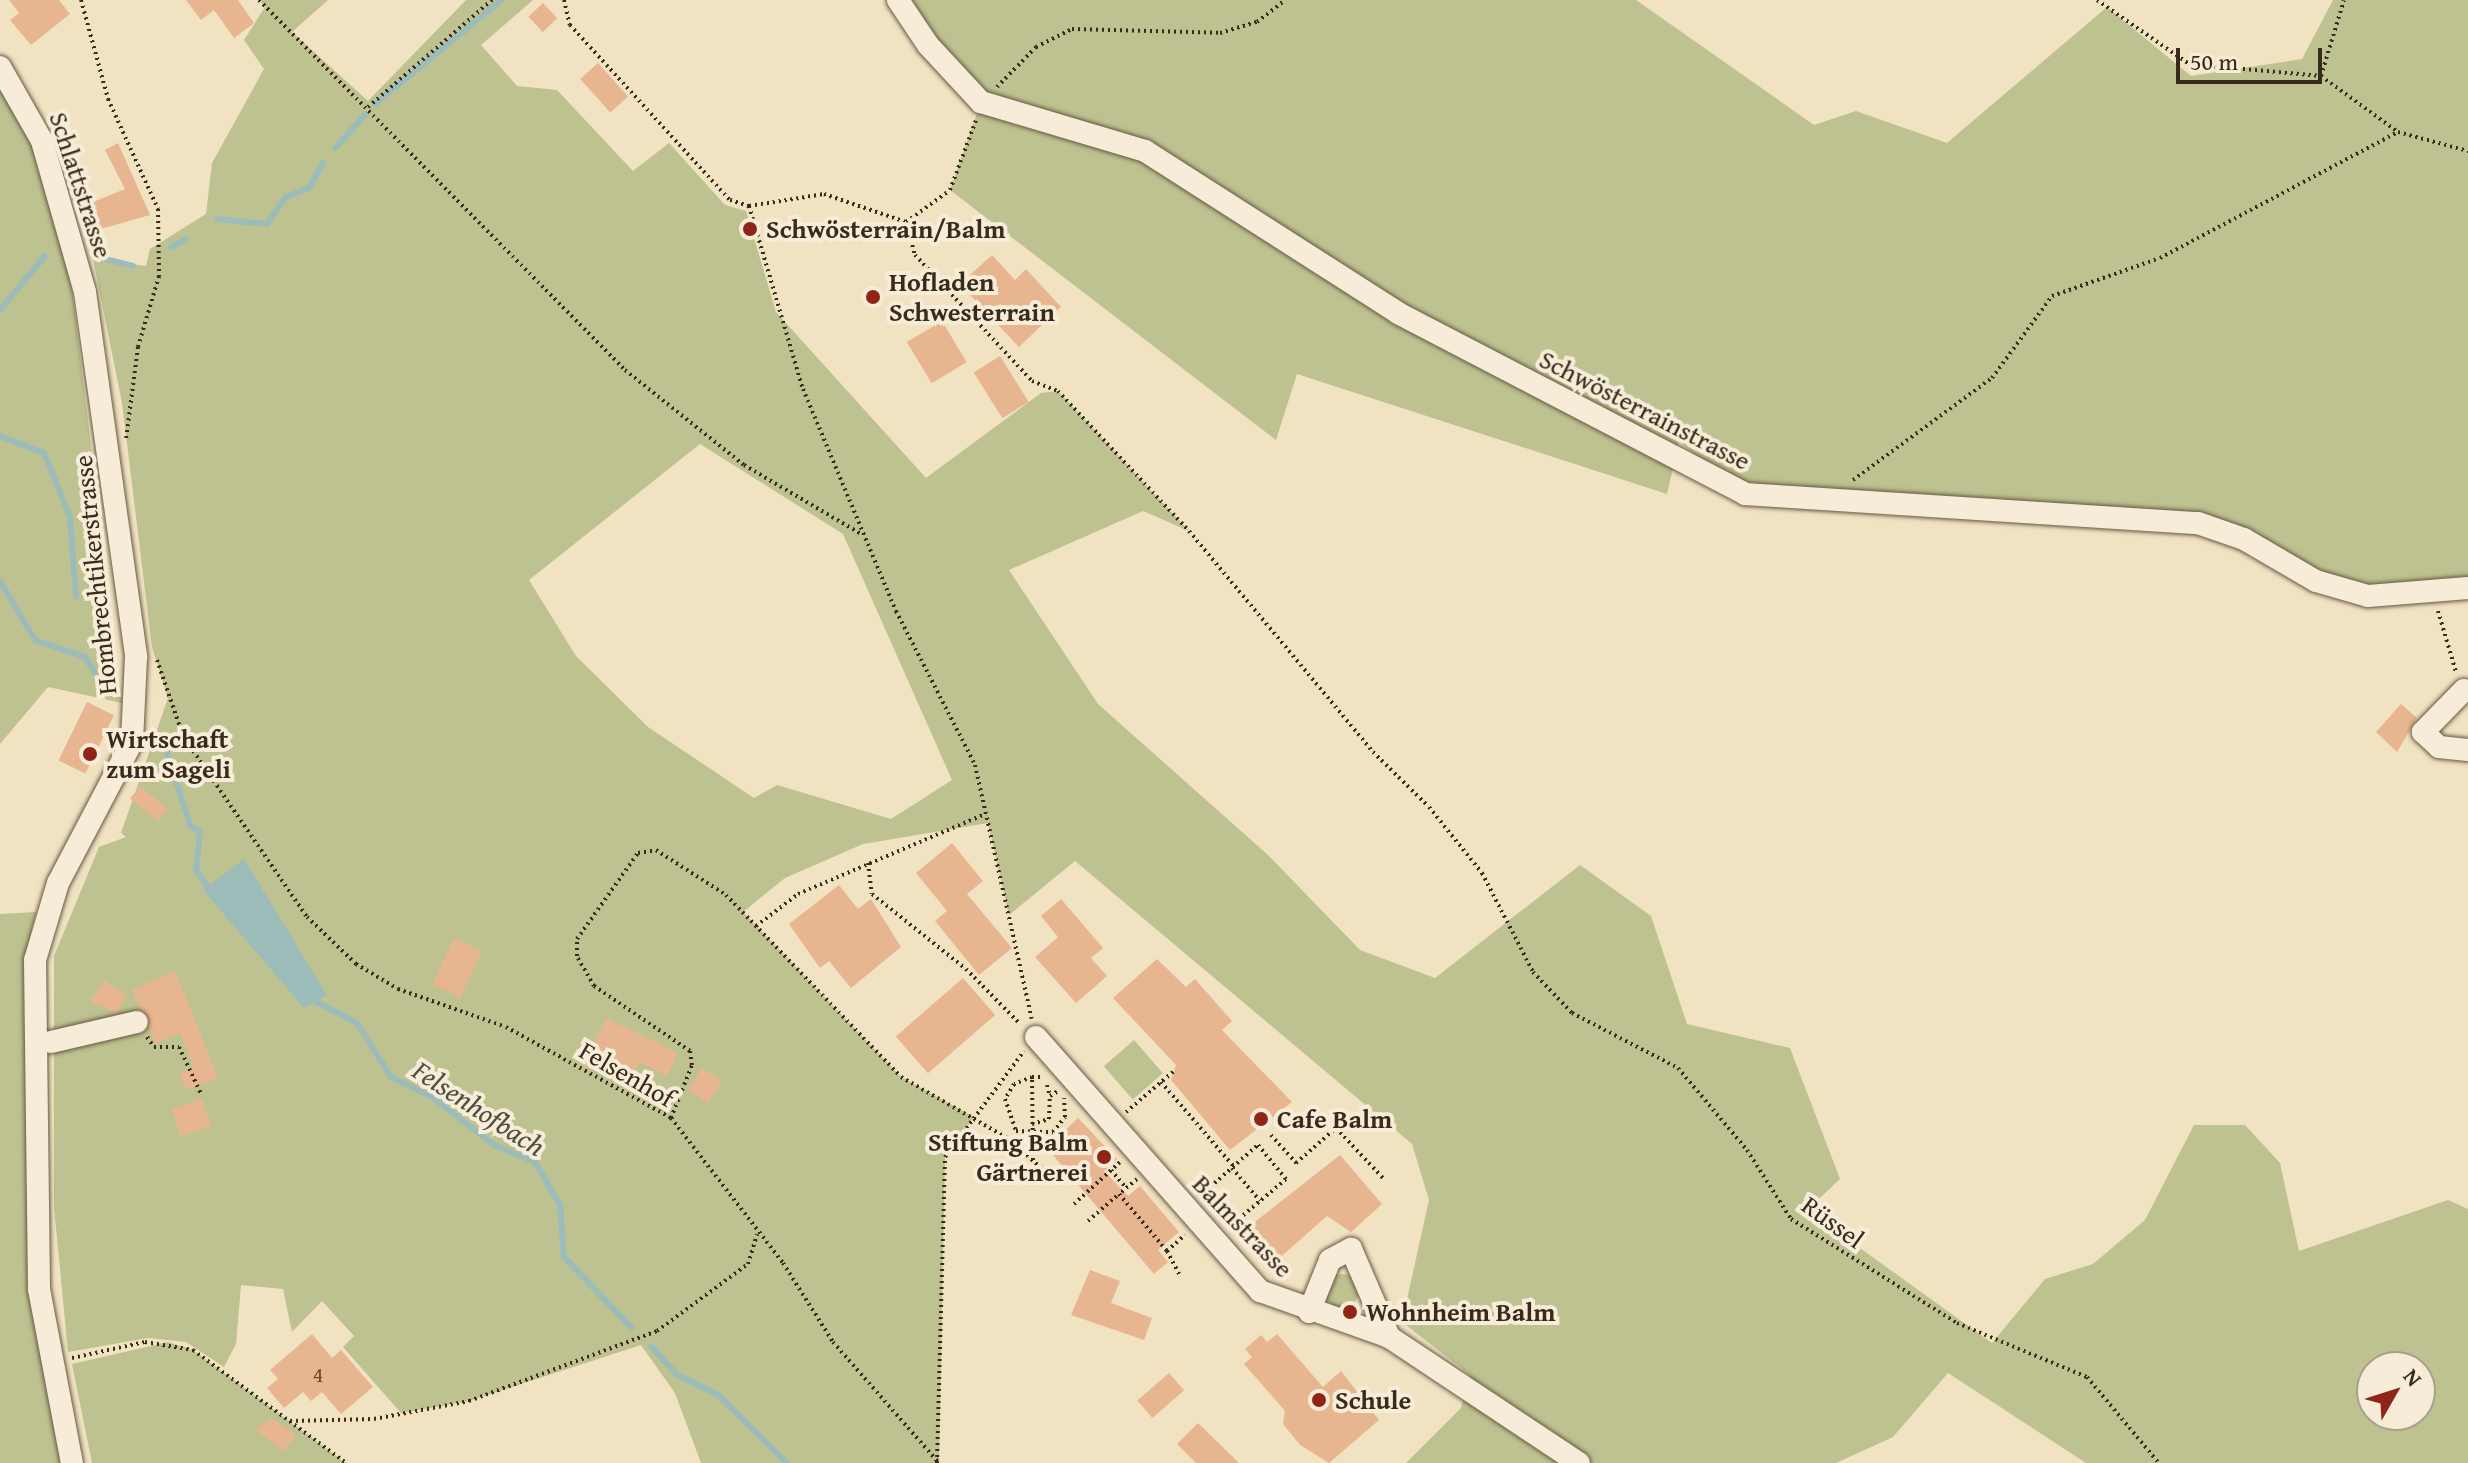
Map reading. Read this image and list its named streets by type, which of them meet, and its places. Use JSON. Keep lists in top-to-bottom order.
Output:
{
  "streets": {
    "street": [
      "Schlattstrasse",
      "Schwösterrainstrasse",
      "Hombrechtikerstrasse",
      "Balmstrasse"
    ],
    "path": ["Felsenhof", "Rüssel"]
  },
  "crossings": [
    ["Schlattstrasse", "Hombrechtikerstrasse"]
  ],
  "water": ["Felsenhofbach"],
  "places": [
    "Schwösterrain/Balm",
    "Hofladen Schwesterrain",
    "Wirtschaft zum Sageli",
    "Cafe Balm",
    "Stiftung Balm Gärtnerei",
    "Wohnheim Balm",
    "Schule"
  ],
  "house_numbers": ["4"],
  "scale_bar": "50 m",
  "north": "top right"
}
